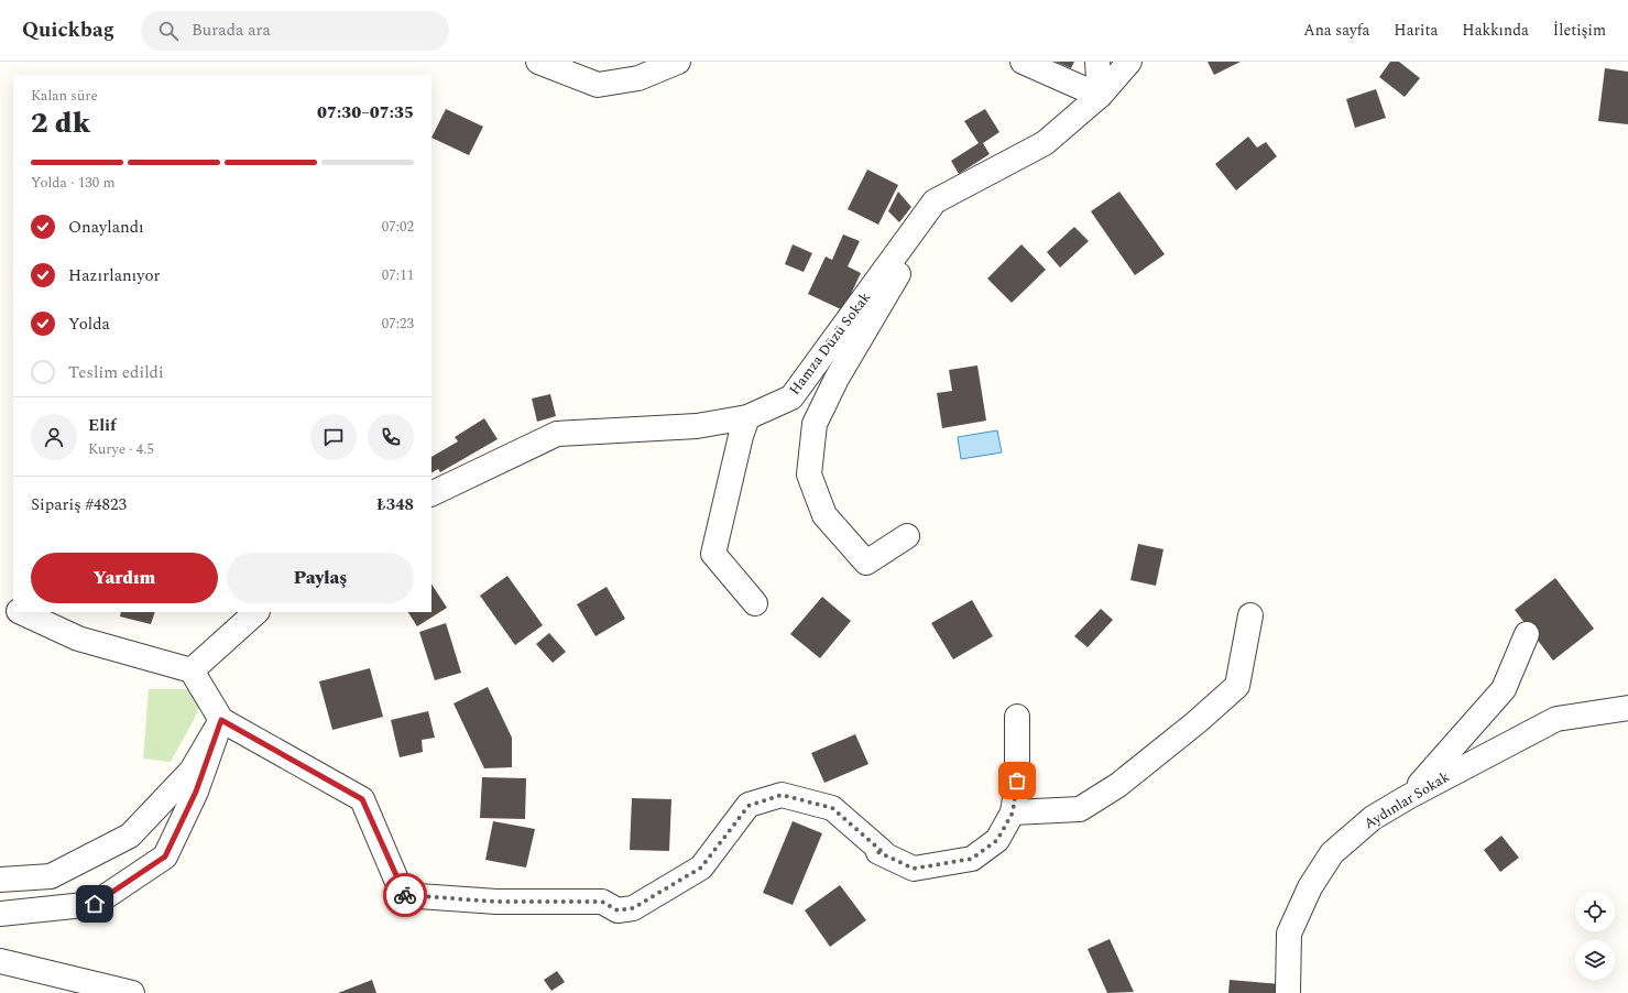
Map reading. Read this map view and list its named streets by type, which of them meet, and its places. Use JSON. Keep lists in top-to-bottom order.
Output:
{
  "streets": {
    "street": ["Hamza Düzü Sokak", "Aydınlar Sokak"]
  },
  "page": {
    "header": "Quickbag",
    "search": "Burada ara",
    "nav": [
      "Ana sayfa",
      "Harita",
      "Hakkında",
      "İletişim"
    ],
    "heading": ["2 dk", "Kalan süre", "07:30–07:35"],
    "panel": [
      "Elif",
      "Kurye · 4.5",
      "Sipariş #4823",
      "₺348"
    ],
    "bar": "Yolda · 130 m",
    "list": [
      ["Onaylandı", "07:02"],
      ["Hazırlanıyor", "07:11"],
      ["Yolda", "07:23"],
      "Teslim edildi"
    ],
    "buttons": ["Yardım", "Paylaş"]
  }
}
